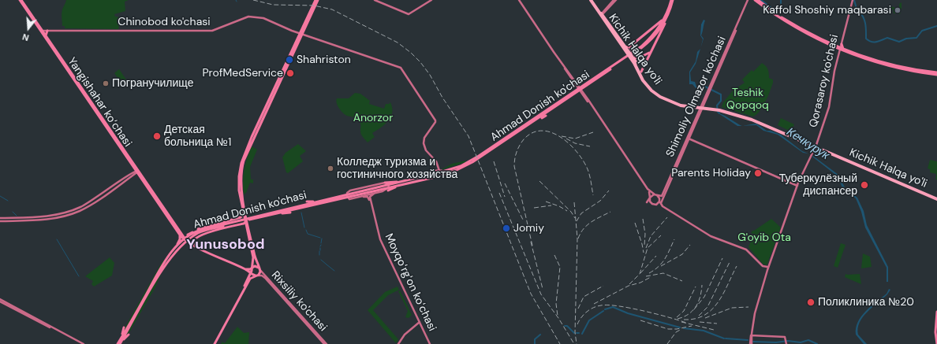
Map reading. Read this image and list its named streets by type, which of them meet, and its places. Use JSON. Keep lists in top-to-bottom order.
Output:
{
  "streets": {
    "highway": ["Kichik Halqa yo'li"],
    "main road": [
      "Chinobod ko'chasi",
      "Qorasaroy ko'chasi",
      "Shimoliy Olmazor ko'chasi",
      "Yangishahar ko‘chasi",
      "Ahmad Donish ko'chasi",
      "Moyqoʻrgʻon koʻchasi",
      "Rixsiliy ko'chasi"
    ]
  },
  "crossings": [
    ["Chinobod ko'chasi", "Yangishahar ko‘chasi"],
    ["Kichik Halqa yo'li", "Qorasaroy ko'chasi"],
    ["Kichik Halqa yo'li", "Shimoliy Olmazor ko'chasi"],
    ["Yangishahar ko‘chasi", "Ahmad Donish ko'chasi"],
    ["Ahmad Donish ko'chasi", "Moyqoʻrgʻon koʻchasi"]
  ],
  "districts": ["Yunusobod"],
  "water": ["Кечкурук"],
  "parks": ["Teshik Qopqoq", "Anorzor", "G'oyib Ota"],
  "places": [
    "Kaffol Shoshiy maqbarasi",
    "Shahriston",
    "ProfMedService",
    "Погранучилище",
    "Детская больница №1",
    "Колледж туризма и гостиничного хозяйства",
    "Parents Holiday",
    "Туберкулёзный диспансер",
    "Jomiy",
    "Поликлиника №20"
  ],
  "north": "bottom"
}
